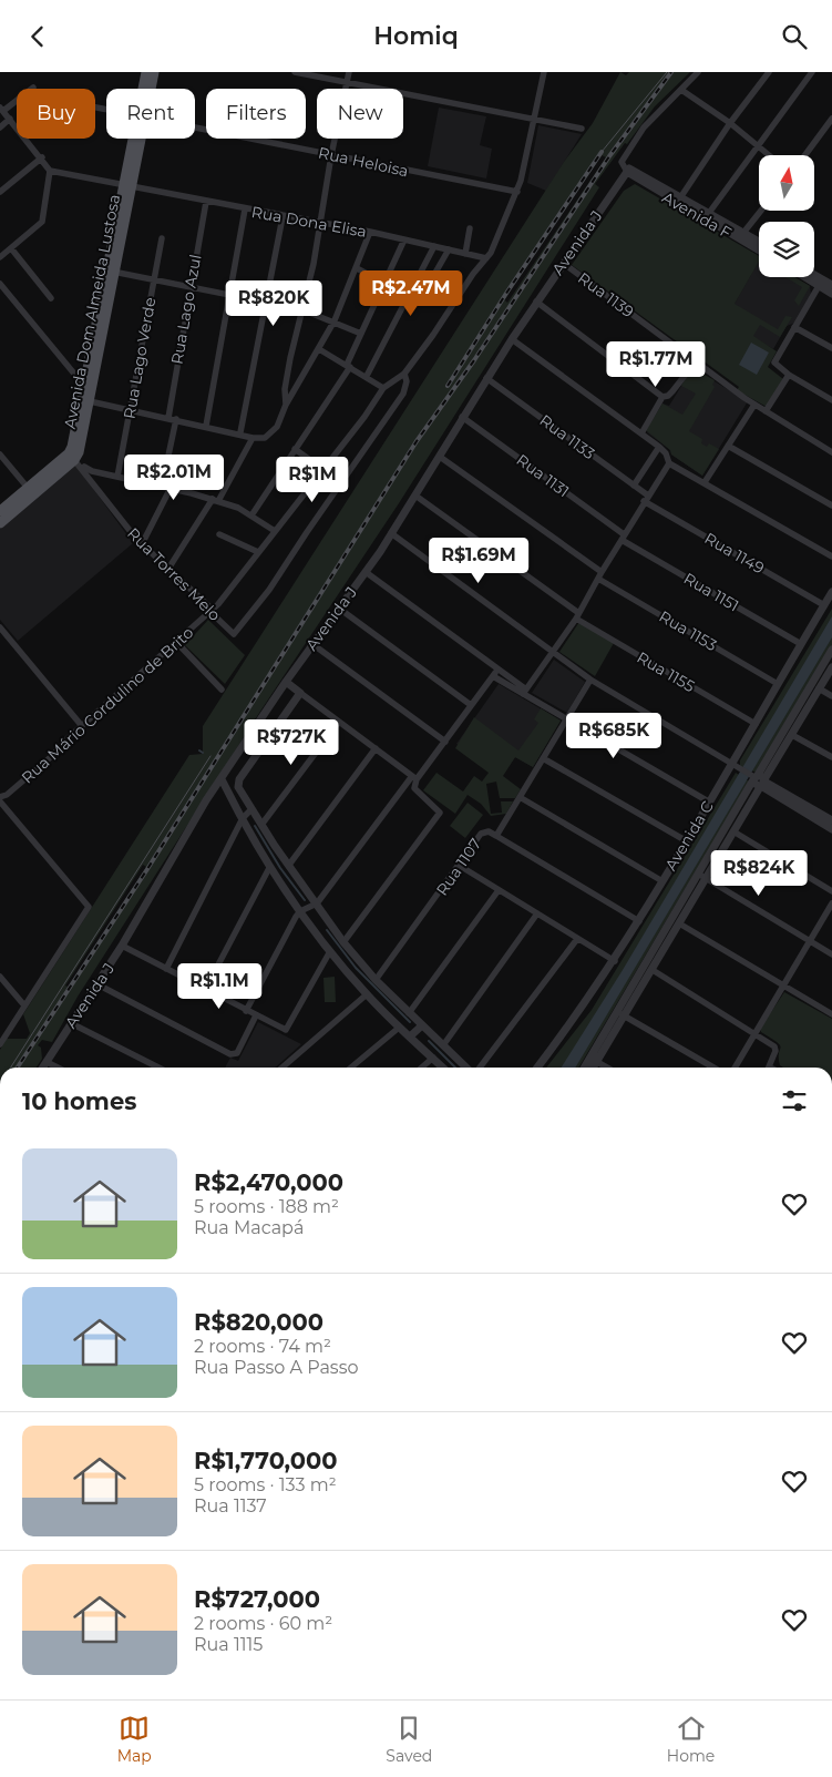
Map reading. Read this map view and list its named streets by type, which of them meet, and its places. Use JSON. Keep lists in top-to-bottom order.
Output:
{
  "streets": {
    "main road": ["Avenida Dom Almeida Lustosa"],
    "street": [
      "Rua Heloisa",
      "Avenida F",
      "Rua Dona Elisa",
      "Avenida J",
      "Rua 1139",
      "Rua Lago Azul",
      "Rua Lago Verde",
      "Rua 1133",
      "Rua 1131",
      "Rua 1149",
      "Rua Torres Melo",
      "Rua 1151",
      "Rua 1153",
      "Rua 1155",
      "Rua Mário Cordulino de Brito",
      "Avenida C",
      "Rua 1107"
    ]
  },
  "crossings": [
    ["Avenida F", "Avenida J"],
    ["Rua Dona Elisa", "Rua Lago Azul"],
    ["Rua Dona Elisa", "Avenida Dom Almeida Lustosa"],
    ["Avenida J", "Rua 1139"],
    ["Avenida J", "Rua 1133"],
    ["Avenida J", "Rua 1131"],
    ["Avenida J", "Rua 1153"],
    ["Avenida J", "Rua 1155"],
    ["Avenida Dom Almeida Lustosa", "Rua Torres Melo"],
    ["Rua 1133", "Rua 1149"],
    ["Rua 1131", "Rua 1151"],
    ["Rua 1149", "Avenida C"],
    ["Rua Torres Melo", "Rua Mário Cordulino de Brito"],
    ["Rua 1151", "Avenida C"],
    ["Rua 1153", "Avenida C"],
    ["Rua 1155", "Avenida C"]
  ],
  "north": "top",
  "page": {
    "header": "Homiq",
    "chip": [
      "Buy",
      "Rent",
      "Filters",
      "New"
    ],
    "price": [
      "R$2.47M",
      "R$820K",
      "R$1.77M",
      "R$2.01M",
      "R$1M",
      "R$1.69M",
      "R$685K",
      "R$727K",
      "R$824K",
      "R$1.1M"
    ],
    "heading": "10 homes",
    "list": [
      {
        "name": "R$2,470,000",
        "note": "5 rooms · 188 m² · Rua Macapá"
      },
      {
        "name": "R$820,000",
        "note": "2 rooms · 74 m² · Rua Passo A Passo"
      },
      {
        "name": "R$1,770,000",
        "note": "5 rooms · 133 m² · Rua 1137"
      },
      {
        "name": "R$727,000",
        "note": "2 rooms · 60 m² · Rua 1115"
      }
    ],
    "tabs": ["Map", "Saved", "Home"]
  }
}
